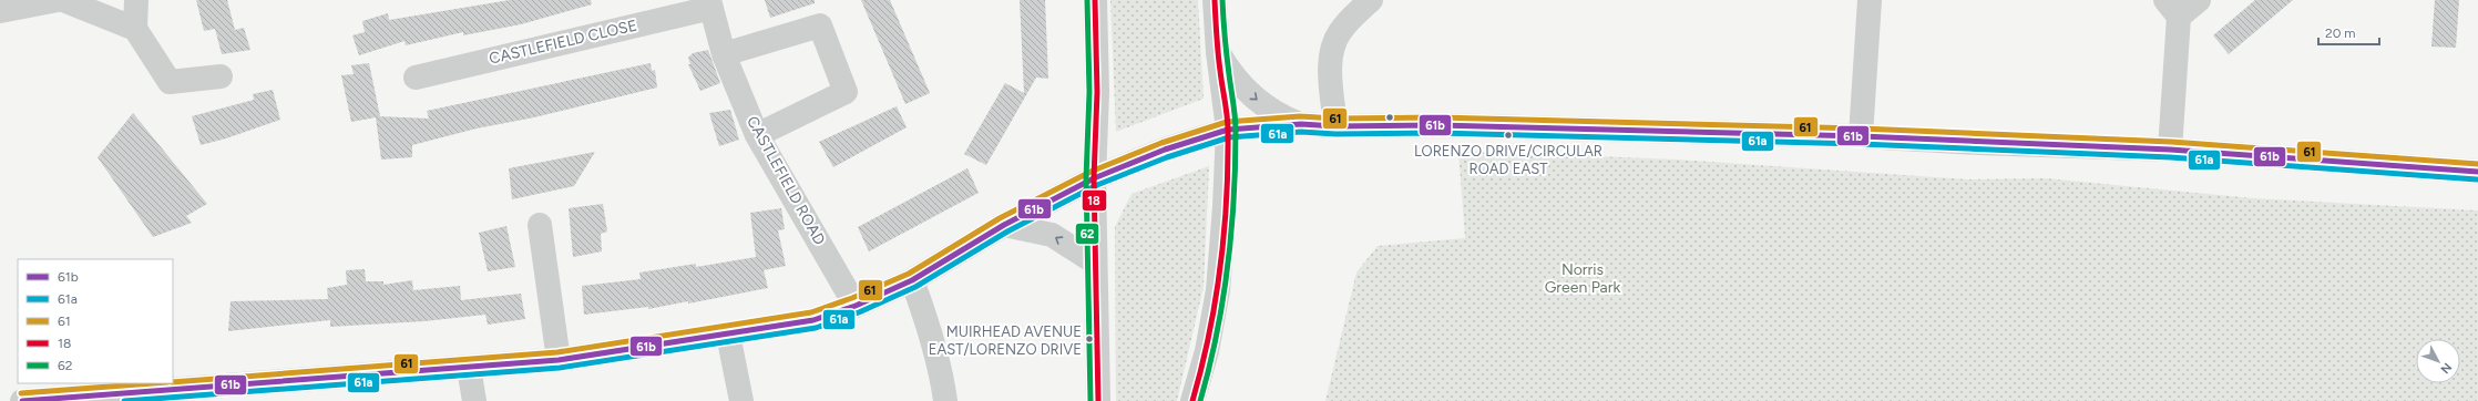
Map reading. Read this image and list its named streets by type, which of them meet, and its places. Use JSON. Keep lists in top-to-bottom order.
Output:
{
  "streets": {
    "street": ["CASTLEFIELD CLOSE", "CASTLEFIELD ROAD"]
  },
  "crossings": [
    ["CASTLEFIELD CLOSE", "CASTLEFIELD ROAD"]
  ],
  "parks": ["Norris Green Park"],
  "places": ["LORENZO DRIVE/CIRCULAR ROAD EAST", "MUIRHEAD AVENUE EAST/LORENZO DRIVE"],
  "lines": [
    "transit line 18",
    "transit line 62",
    "transit line 61",
    "transit line 61b",
    "transit line 61a"
  ],
  "legend": [
    "61b",
    "61a",
    "61",
    "18",
    "62"
  ],
  "scale_bar": "20 m",
  "north": "bottom right"
}
